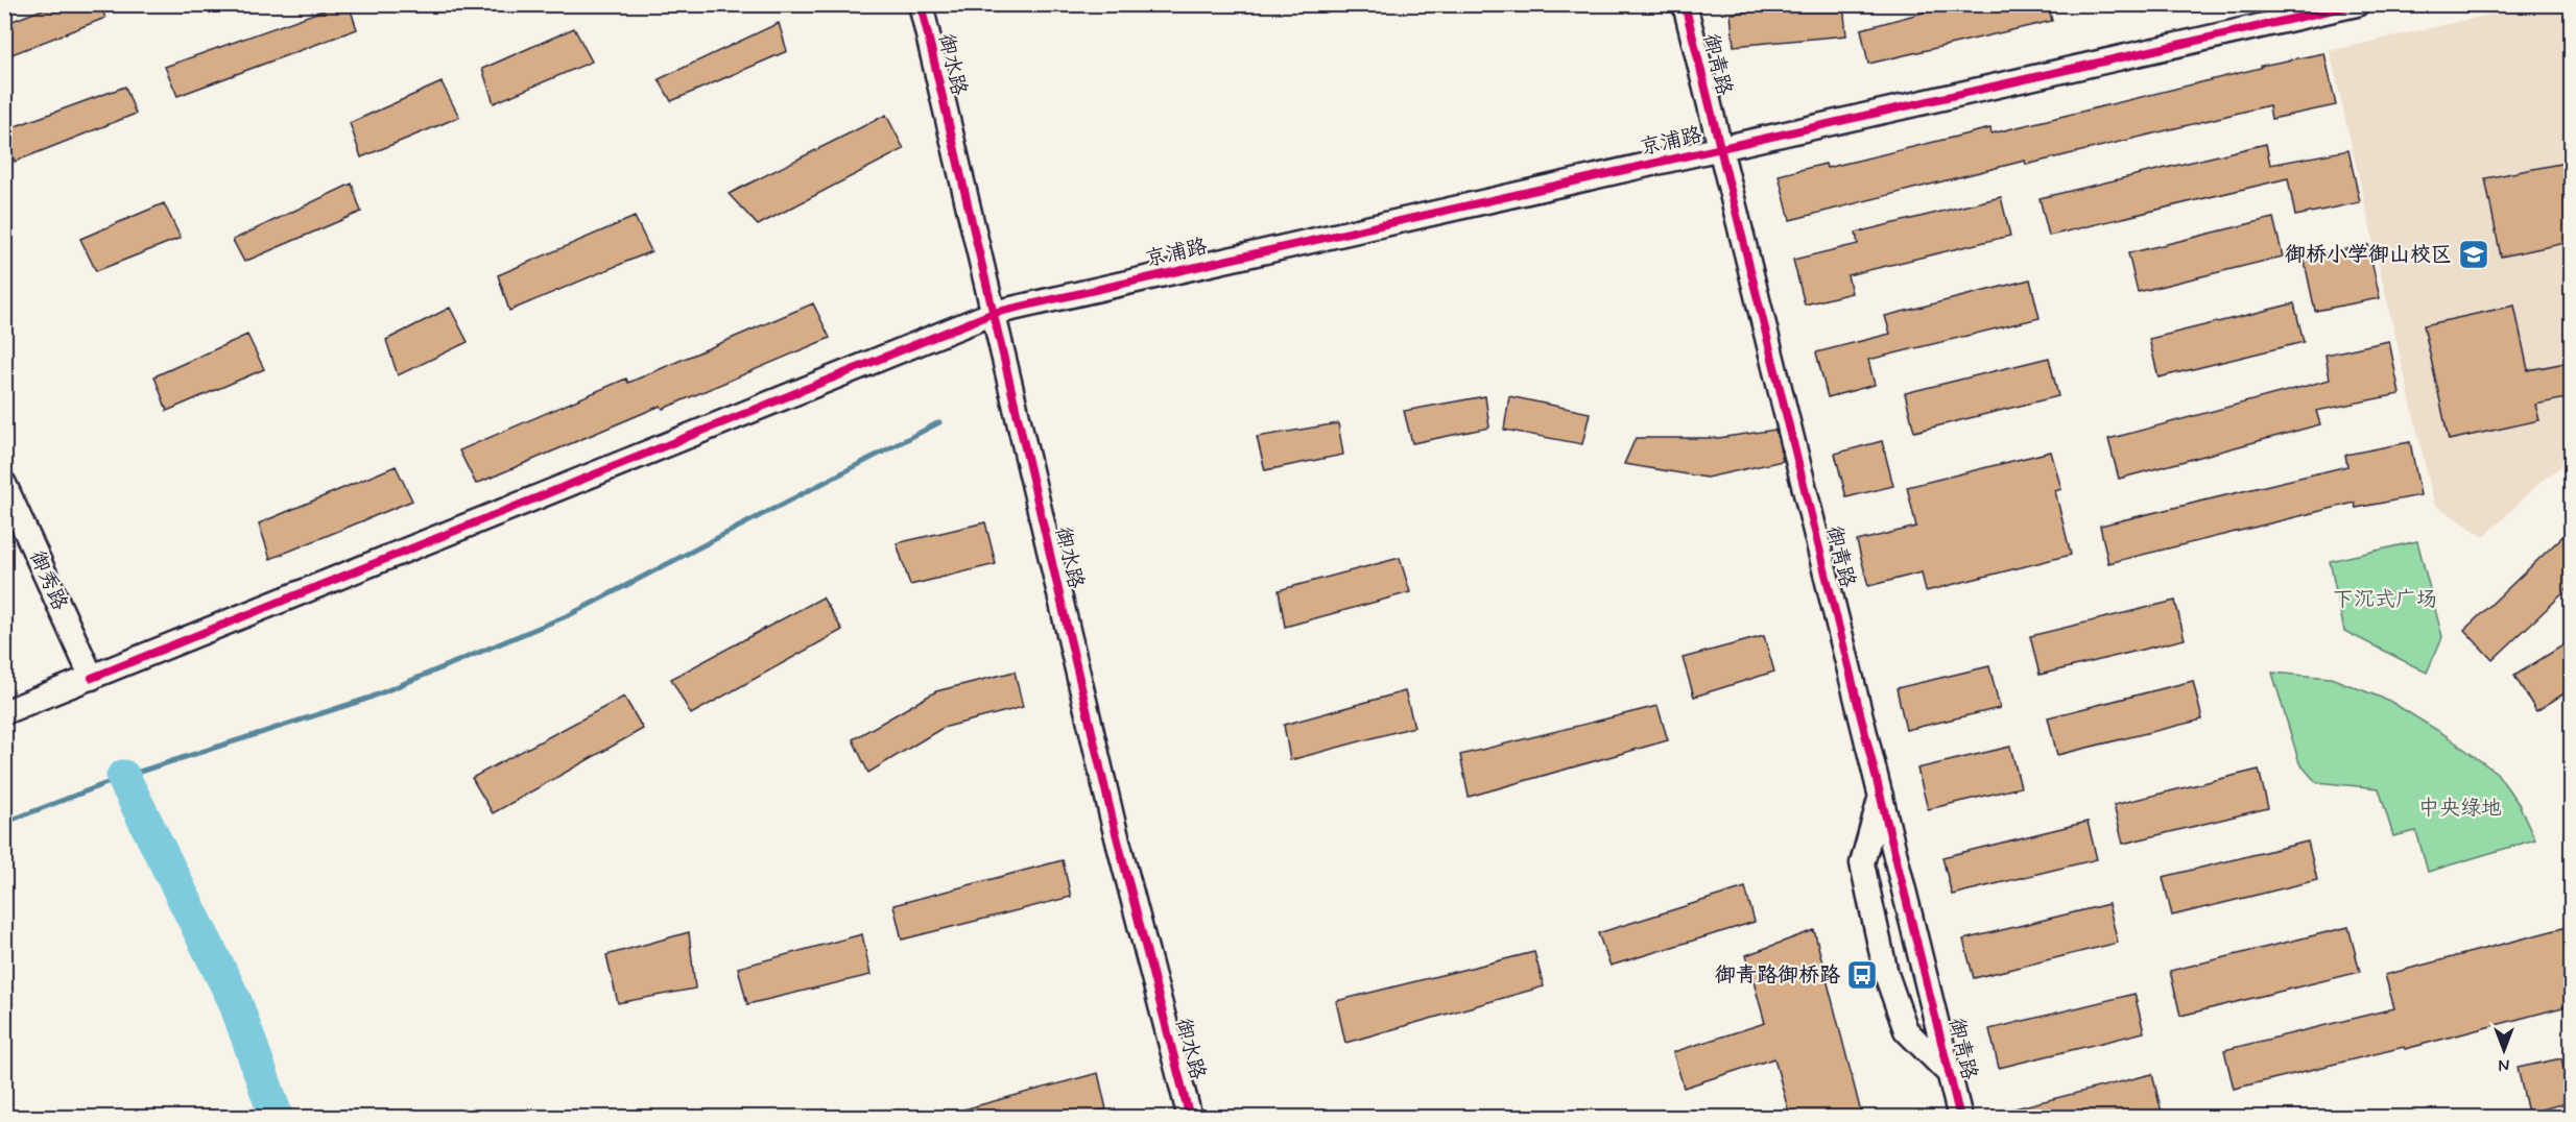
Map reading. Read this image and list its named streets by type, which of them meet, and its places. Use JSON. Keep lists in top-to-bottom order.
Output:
{
  "streets": {
    "street": [
      "御水路",
      "御青路",
      "京浦路",
      "御秀路"
    ]
  },
  "crossings": [
    ["御水路", "京浦路"],
    ["御青路", "京浦路"],
    ["京浦路", "御秀路"]
  ],
  "parks": ["下沉式广场", "中央绿地"],
  "places": {
    "school or university": ["御桥小学御山校区"],
    "bus stop": ["御青路御桥路"]
  },
  "north": "bottom"
}
